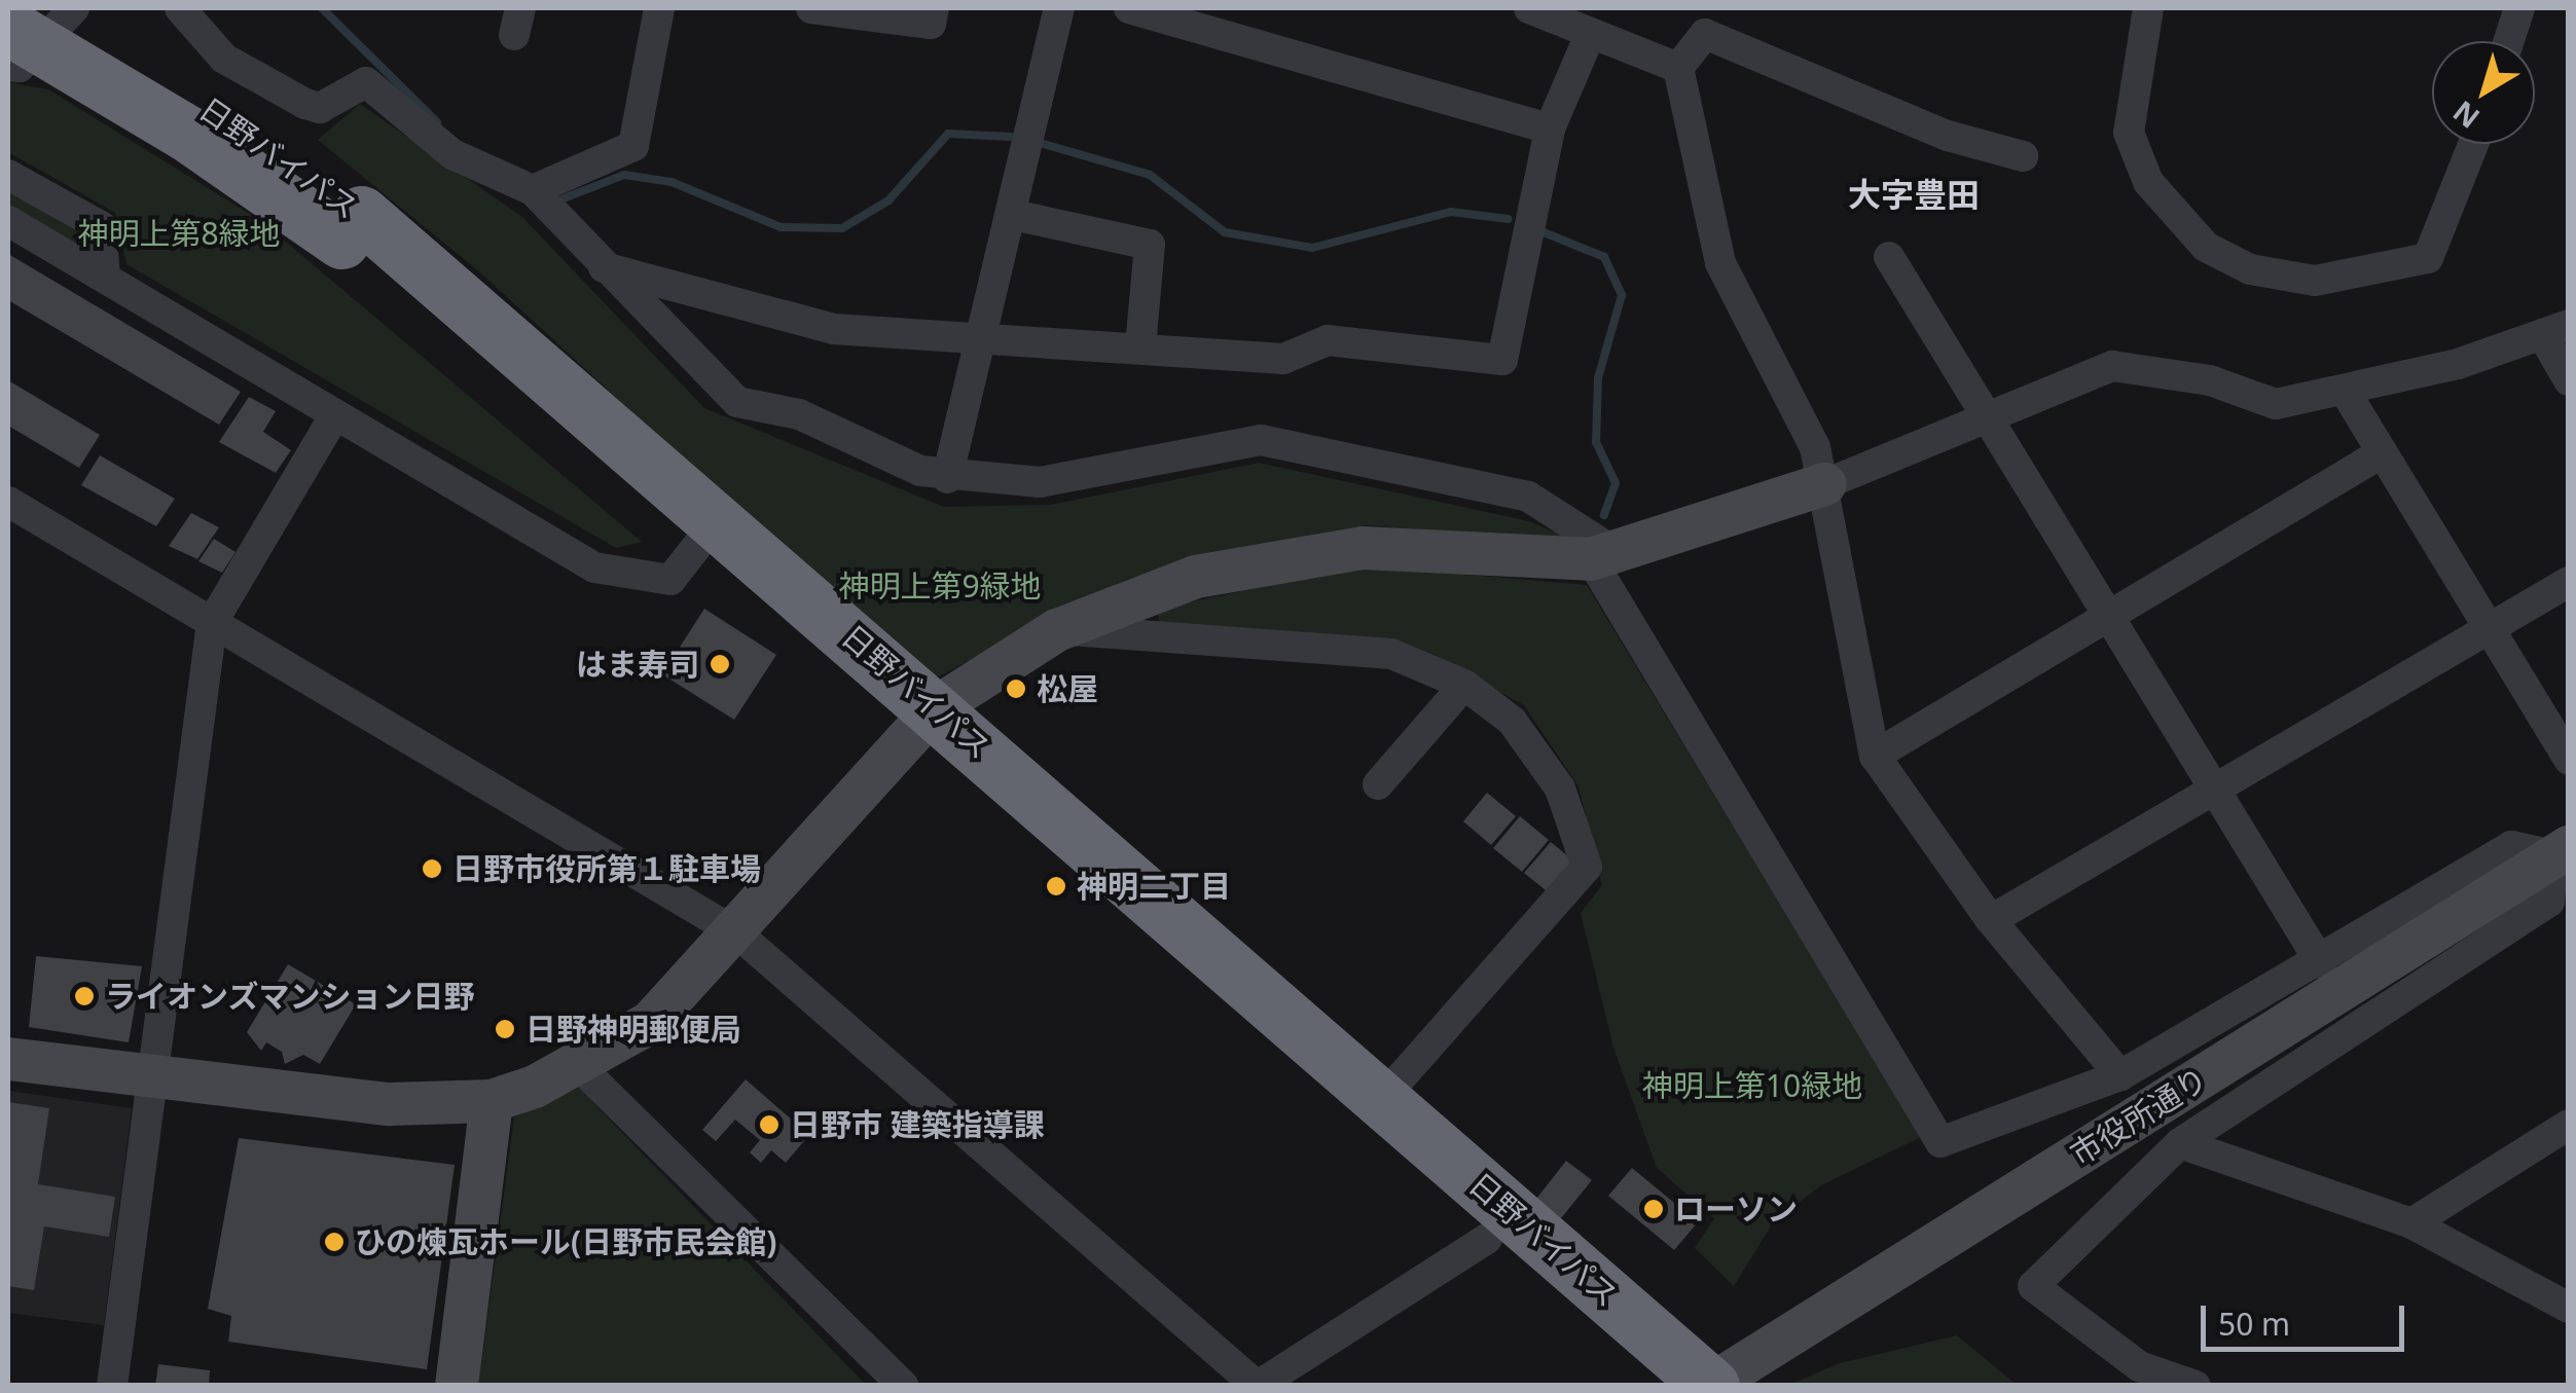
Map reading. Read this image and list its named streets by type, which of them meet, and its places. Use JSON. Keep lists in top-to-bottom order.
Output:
{
  "streets": {
    "highway": ["日野バイパス"],
    "street": ["市役所通り"]
  },
  "crossings": [
    ["日野バイパス", "市役所通り"]
  ],
  "districts": ["大字豊田"],
  "parks": ["神明上第8緑地", "神明上第9緑地", "神明上第10緑地"],
  "places": [
    "はま寿司",
    "松屋",
    "日野市役所第１駐車場",
    "神明二丁目",
    "ライオンズマンション日野",
    "日野神明郵便局",
    "日野市 建築指導課",
    "ローソン",
    "ひの煉瓦ホール(日野市民会館)"
  ],
  "scale_bar": "50 m",
  "north": "bottom left"
}
